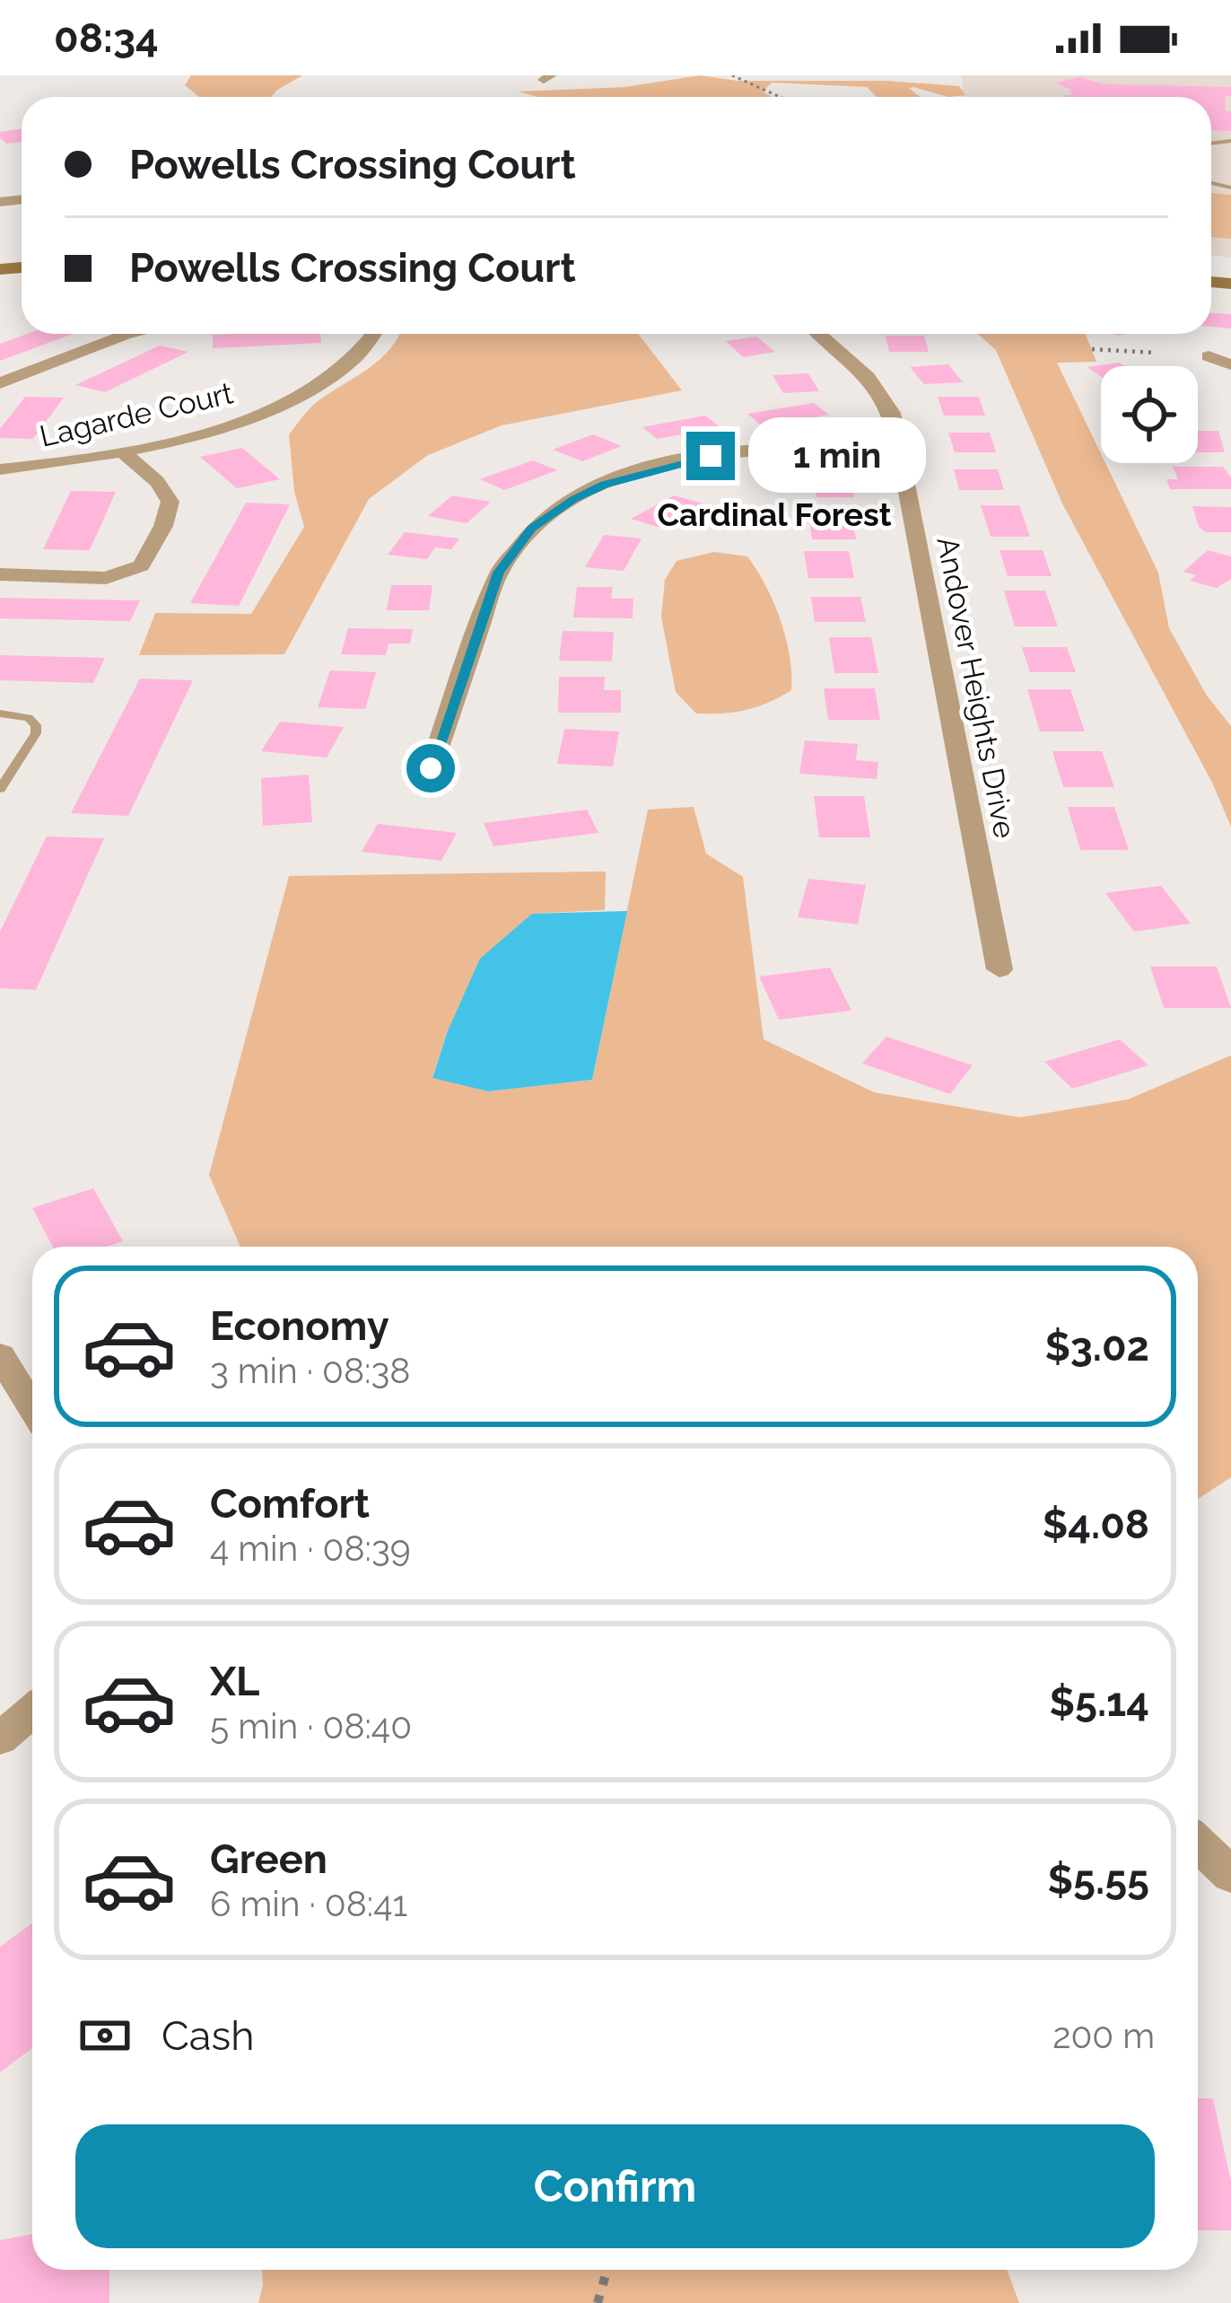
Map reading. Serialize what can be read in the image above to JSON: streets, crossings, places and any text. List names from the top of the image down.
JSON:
{
  "streets": {
    "street": ["Lagarde Court", "Andover Heights Drive"]
  },
  "districts": ["Cardinal Forest"],
  "page": {
    "status": "08:34",
    "banner": ["Powells Crossing Court", "Powells Crossing Court"],
    "bubble": "1 min",
    "list": [
      {
        "name": "Economy",
        "note": "3 min · 08:38",
        "value": "$3.02"
      },
      {
        "name": "Comfort",
        "note": "4 min · 08:39",
        "value": "$4.08"
      },
      {
        "name": "XL",
        "note": "5 min · 08:40",
        "value": "$5.14"
      },
      {
        "name": "Green",
        "note": "6 min · 08:41",
        "value": "$5.55"
      }
    ],
    "pay": ["Cash", "200 m"],
    "buttons": "Confirm"
  }
}
